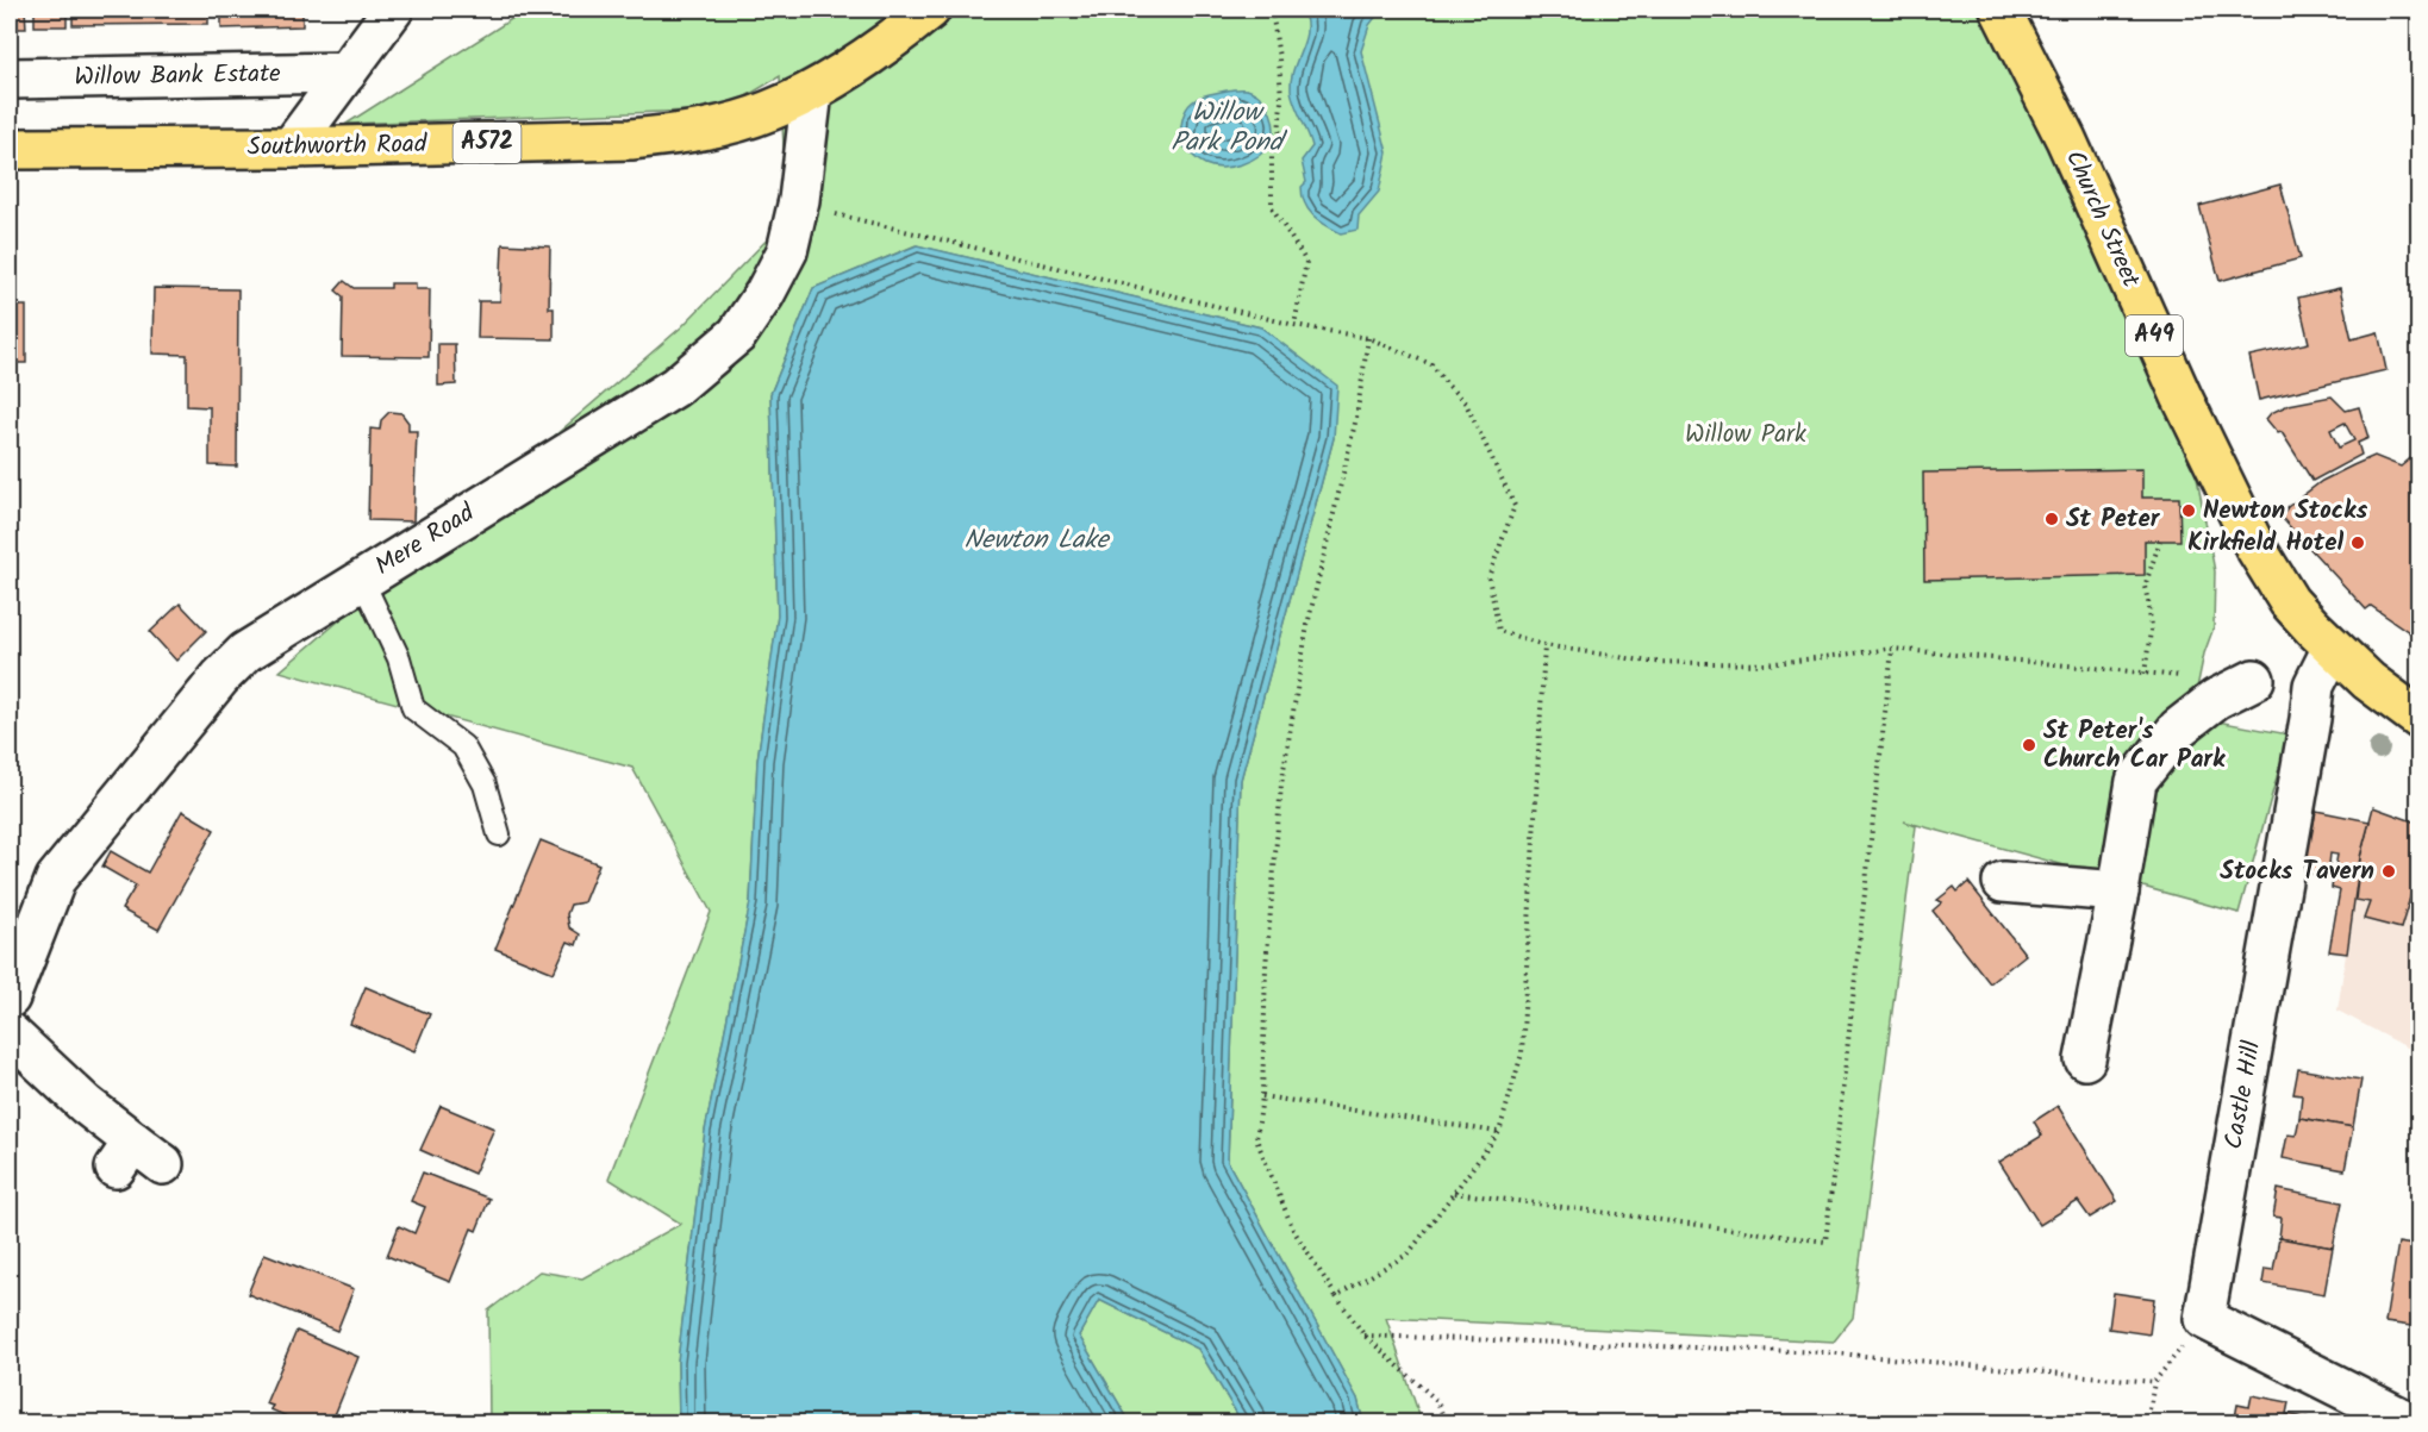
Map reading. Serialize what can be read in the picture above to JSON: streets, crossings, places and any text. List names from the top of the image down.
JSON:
{
  "streets": {
    "main road": [
      "A572",
      "Southworth Road",
      "Church Street",
      "A49"
    ],
    "street": ["Willow Bank Estate", "Mere Road", "Castle Hill"]
  },
  "crossings": [
    ["Southworth Road", "Mere Road"],
    ["Church Street", "A49"],
    ["Church Street", "Castle Hill"],
    ["A49", "Castle Hill"]
  ],
  "water": ["Willow Park Pond", "Newton Lake"],
  "parks": ["Willow Park"],
  "places": [
    "Newton Stocks",
    "St Peter",
    "Kirkfield Hotel",
    "St Peter's Church Car Park",
    "Stocks Tavern"
  ]
}
